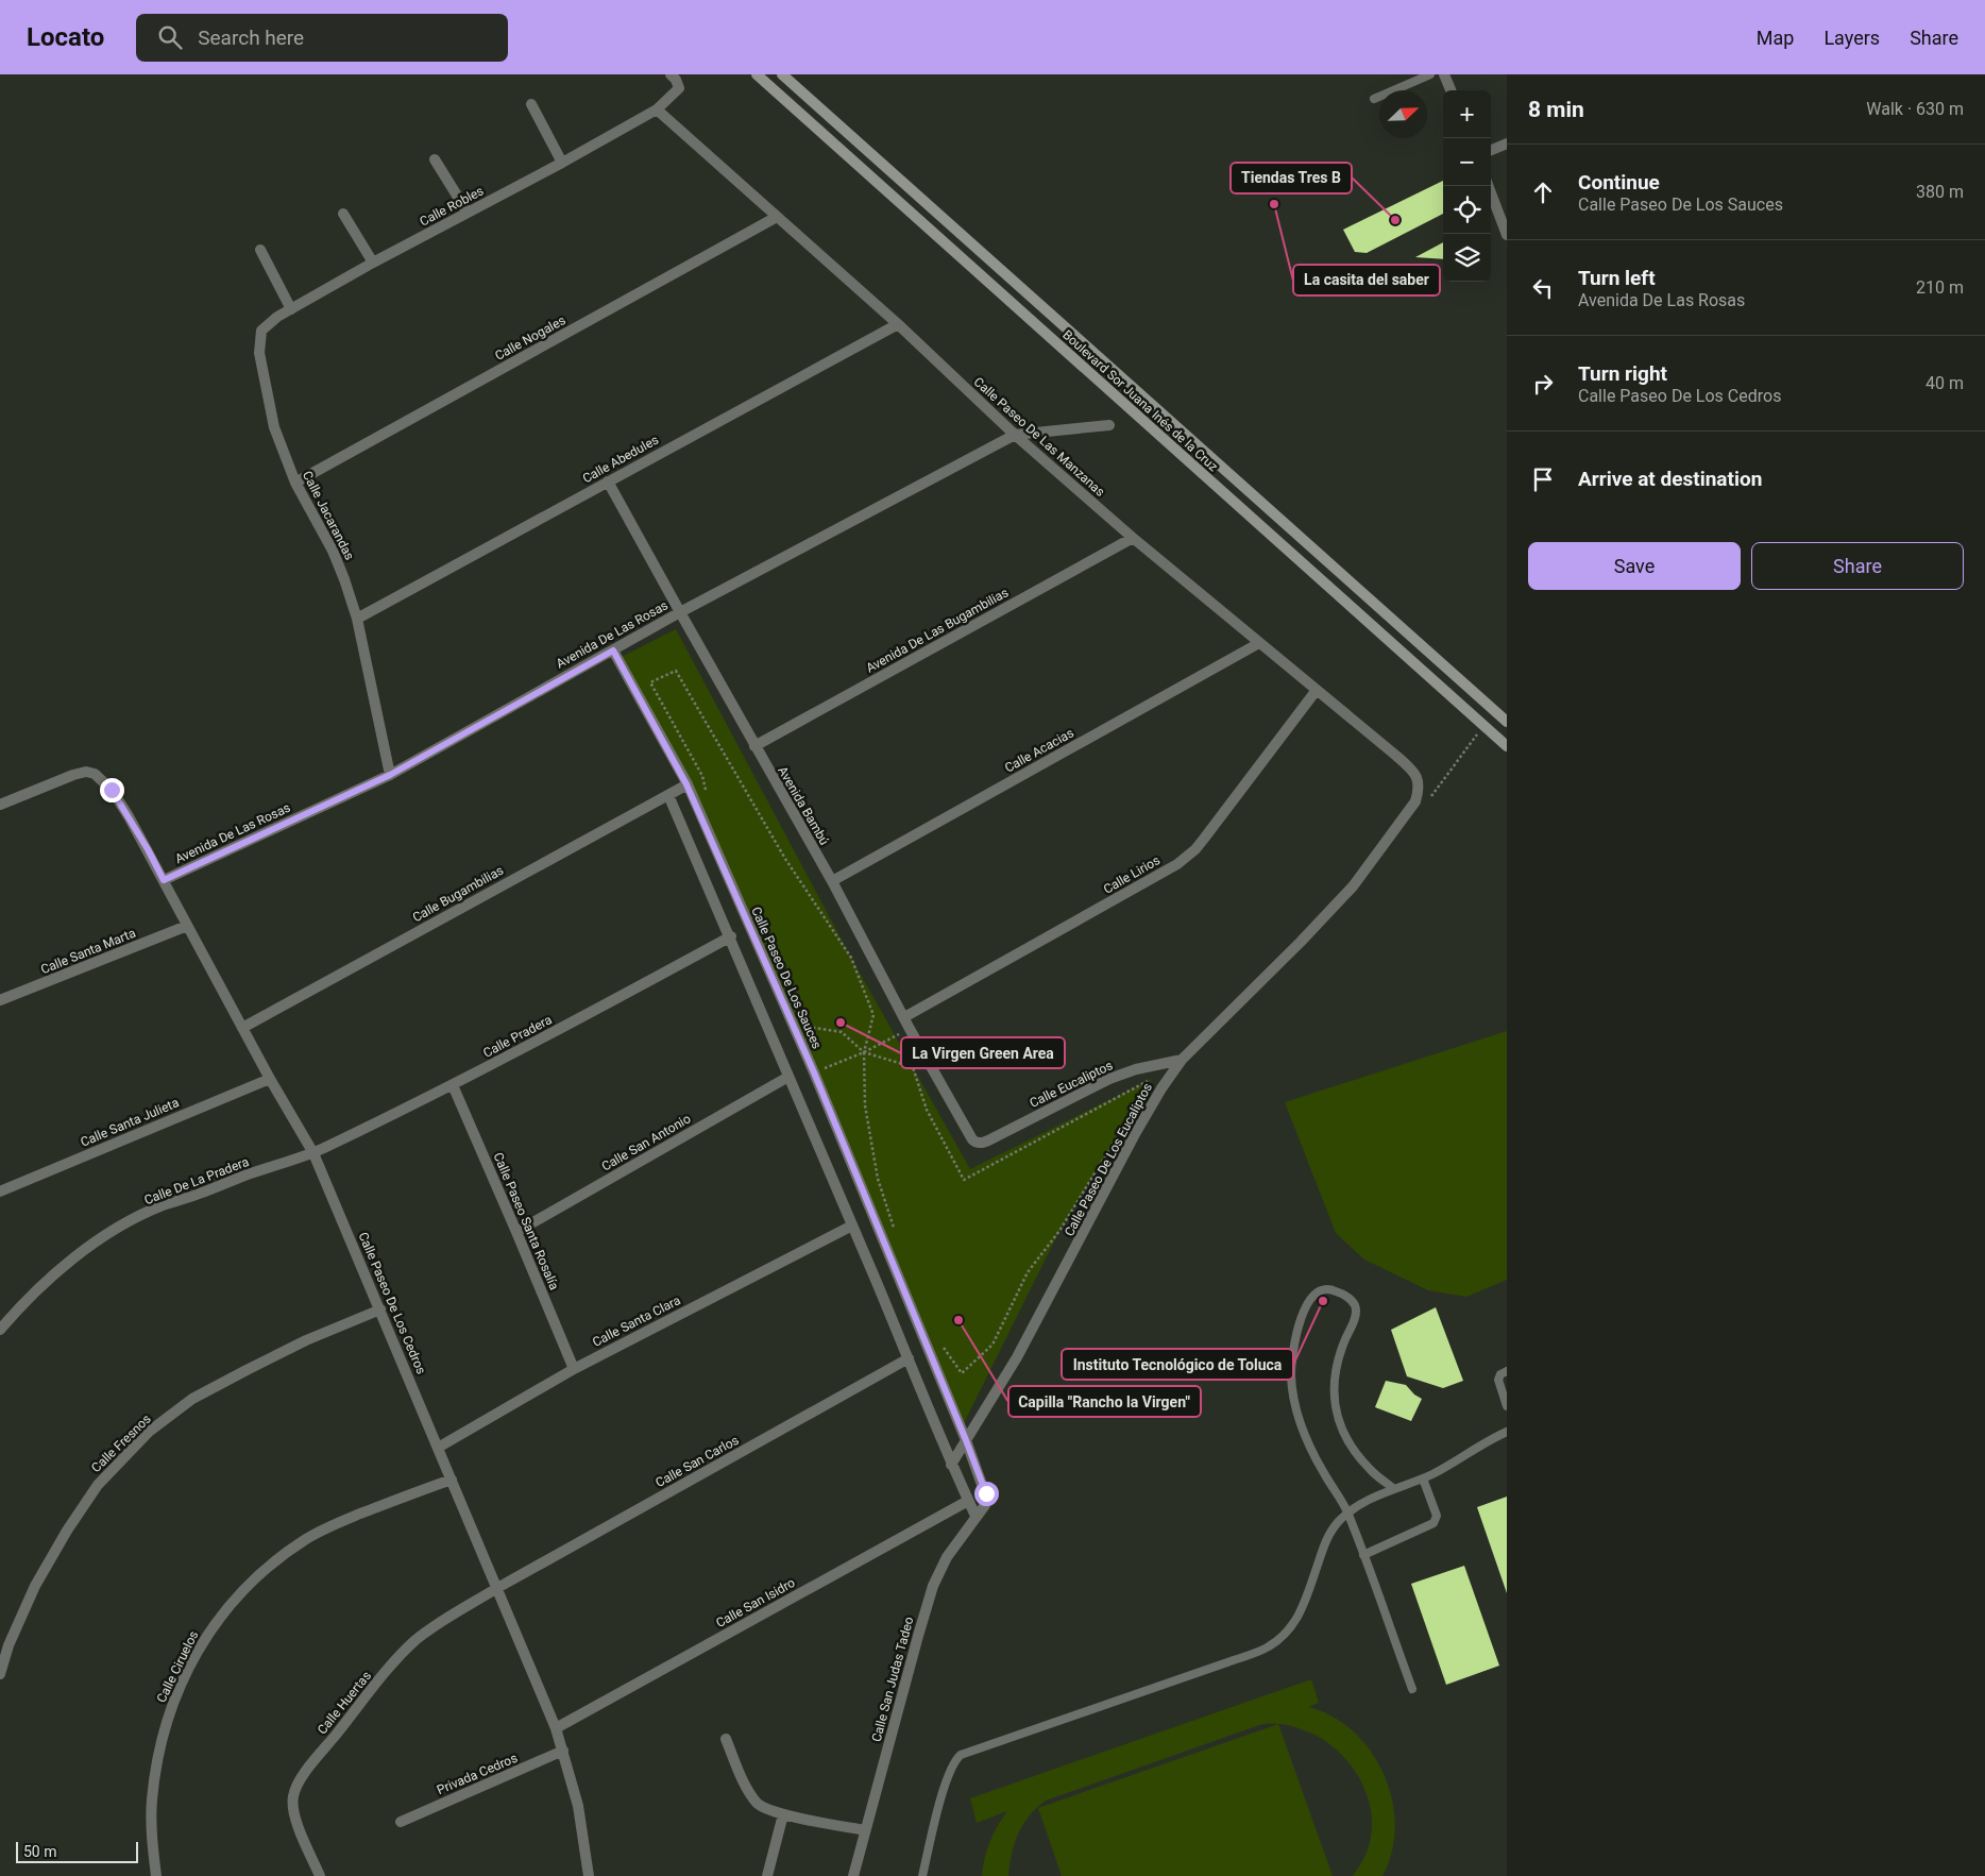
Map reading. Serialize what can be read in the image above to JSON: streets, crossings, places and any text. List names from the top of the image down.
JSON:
{
  "streets": {
    "main road": ["Boulevard Sor Juana Inés de la Cruz"],
    "street": [
      "Calle Robles",
      "Calle Nogales",
      "Calle Paseo De Las Manzanas",
      "Calle Abedules",
      "Calle Jacarandas",
      "Avenida De Las Bugambilias",
      "Avenida De Las Rosas",
      "Calle Acacias",
      "Avenida Bambú",
      "Calle Lirios",
      "Calle Bugambilias",
      "Calle Santa Marta",
      "Calle Paseo De Los Sauces",
      "Calle Pradera",
      "Calle Eucaliptos",
      "Calle Santa Julieta",
      "Calle San Antonio",
      "Calle Paseo De Los Eucaliptos",
      "Calle De La Pradera",
      "Calle Paseo Santa Rosalía",
      "Calle Paseo De Los Cedros",
      "Calle Santa Clara",
      "Calle Fresnos",
      "Calle San Carlos",
      "Calle San Isidro",
      "Calle Ciruelos",
      "Calle San Judas Tadeo",
      "Calle Huertas",
      "Privada Cedros"
    ]
  },
  "crossings": [
    ["Calle Robles", "Calle Paseo De Las Manzanas"],
    ["Calle Robles", "Calle Jacarandas"],
    ["Calle Nogales", "Calle Paseo De Las Manzanas"],
    ["Calle Nogales", "Calle Jacarandas"],
    ["Calle Paseo De Las Manzanas", "Calle Abedules"],
    ["Calle Paseo De Las Manzanas", "Avenida De Las Bugambilias"],
    ["Calle Paseo De Las Manzanas", "Avenida De Las Rosas"],
    ["Calle Paseo De Las Manzanas", "Calle Acacias"],
    ["Calle Paseo De Las Manzanas", "Calle Lirios"],
    ["Calle Paseo De Las Manzanas", "Calle Paseo De Los Eucaliptos"],
    ["Calle Abedules", "Calle Jacarandas"],
    ["Calle Abedules", "Avenida Bambú"],
    ["Calle Jacarandas", "Avenida De Las Rosas"],
    ["Avenida De Las Bugambilias", "Avenida Bambú"],
    ["Avenida De Las Rosas", "Avenida Bambú"],
    ["Avenida De Las Rosas", "Calle Paseo De Los Sauces"],
    ["Avenida De Las Rosas", "Calle Paseo De Los Cedros"],
    ["Calle Acacias", "Avenida Bambú"],
    ["Avenida Bambú", "Calle Lirios"],
    ["Avenida Bambú", "Calle Eucaliptos"],
    ["Calle Bugambilias", "Calle Paseo De Los Sauces"],
    ["Calle Bugambilias", "Calle Paseo De Los Cedros"],
    ["Calle Santa Marta", "Calle Paseo De Los Cedros"],
    ["Calle Paseo De Los Sauces", "Calle Paseo De Los Eucaliptos"],
    ["Calle Paseo De Los Sauces", "Calle San Judas Tadeo"],
    ["Calle Pradera", "Calle De La Pradera"],
    ["Calle Pradera", "Calle Paseo Santa Rosalía"],
    ["Calle Pradera", "Calle Paseo De Los Cedros"],
    ["Calle Eucaliptos", "Calle Paseo De Los Eucaliptos"],
    ["Calle Santa Julieta", "Calle Paseo De Los Cedros"],
    ["Calle San Antonio", "Calle Paseo Santa Rosalía"],
    ["Calle De La Pradera", "Calle Paseo De Los Cedros"],
    ["Calle Paseo Santa Rosalía", "Calle Santa Clara"],
    ["Calle Paseo De Los Cedros", "Calle Santa Clara"],
    ["Calle Paseo De Los Cedros", "Calle Fresnos"],
    ["Calle Paseo De Los Cedros", "Calle San Carlos"],
    ["Calle Paseo De Los Cedros", "Calle San Isidro"],
    ["Calle Paseo De Los Cedros", "Calle Ciruelos"],
    ["Calle Paseo De Los Cedros", "Calle Huertas"],
    ["Calle Paseo De Los Cedros", "Privada Cedros"],
    ["Calle San Carlos", "Calle Huertas"]
  ],
  "places": [
    "La casita del saber",
    "Tiendas Tres B",
    "La Virgen Green Area",
    "Instituto Tecnológico de Toluca",
    "Capilla \"Rancho la Virgen\""
  ],
  "scale_bar": "50 m",
  "north": "top right",
  "page": {
    "header": "Locato",
    "search": "Search here",
    "nav": ["Map", "Layers", "Share"],
    "heading": ["8 min", "Walk · 630 m"],
    "map_buttons": ["+", "−"],
    "list": [
      ["Continue", "Calle Paseo De Los Sauces", "380 m"],
      ["Turn left", "Avenida De Las Rosas", "210 m"],
      ["Turn right", "Calle Paseo De Los Cedros", "40 m"],
      "Arrive at destination"
    ],
    "buttons": ["Save", "Share"],
    "scale": "50 m"
  }
}
